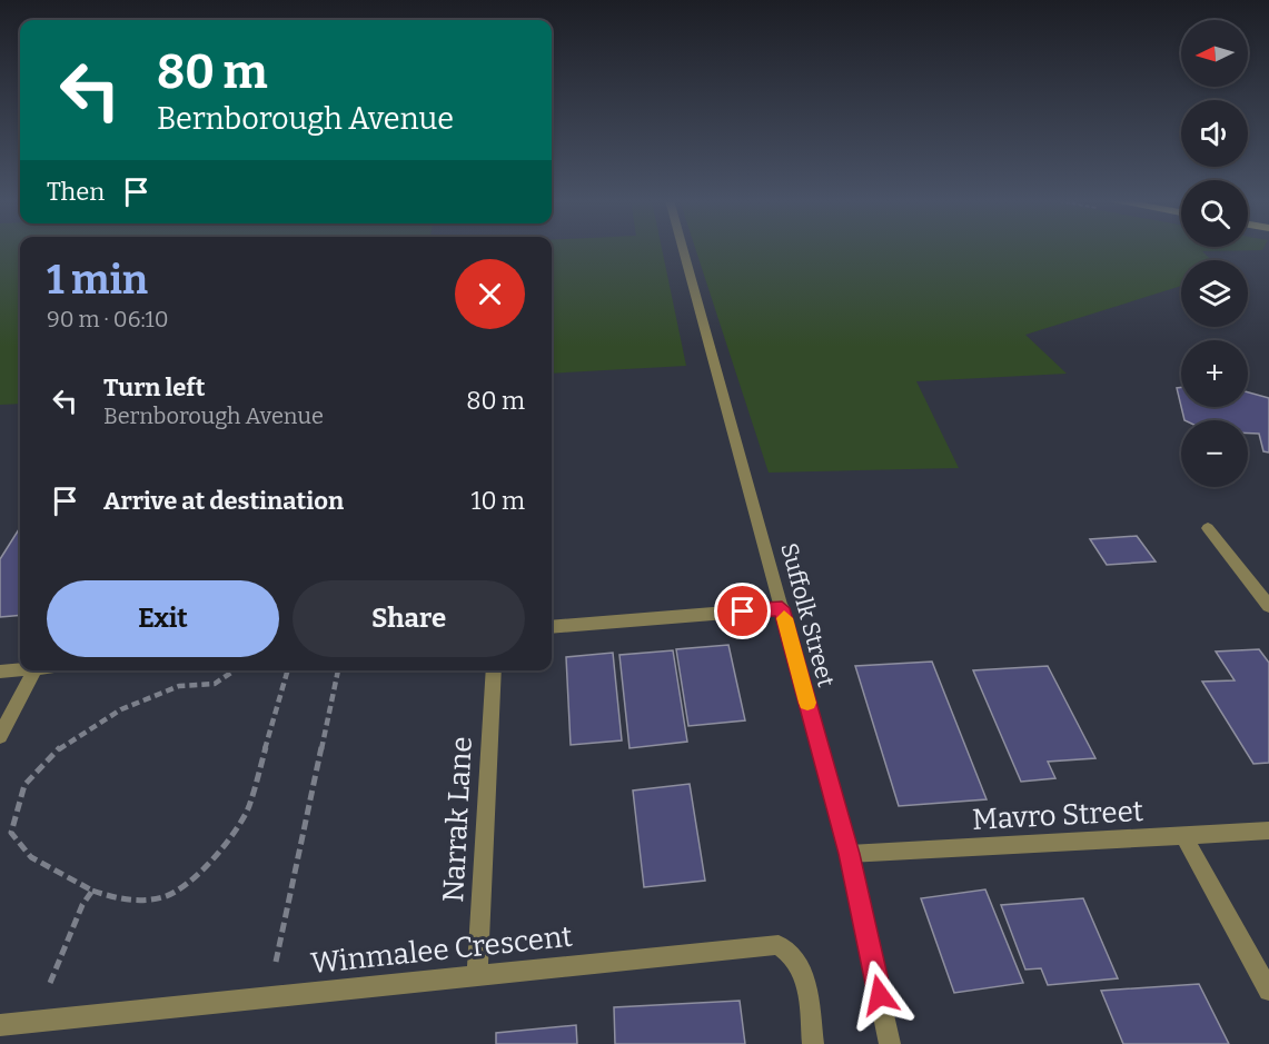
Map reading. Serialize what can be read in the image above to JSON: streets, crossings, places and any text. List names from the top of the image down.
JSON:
{
  "streets": {
    "street": [
      "Suffolk Street",
      "Mavro Street",
      "Narrak Lane",
      "Winmalee Crescent"
    ]
  },
  "crossings": [
    ["Suffolk Street", "Mavro Street"],
    ["Narrak Lane", "Winmalee Crescent"]
  ],
  "north": "left",
  "page": {
    "map_buttons": ["+", "−"],
    "turn": ["80 m", "Bernborough Avenue"],
    "then": "Then",
    "heading": ["1 min", "90 m · 06:10"],
    "list": [
      {
        "name": "Turn left",
        "note": "Bernborough Avenue",
        "value": "80 m"
      },
      {
        "name": "Arrive at destination",
        "value": "10 m"
      }
    ],
    "buttons": ["Exit", "Share"]
  }
}
